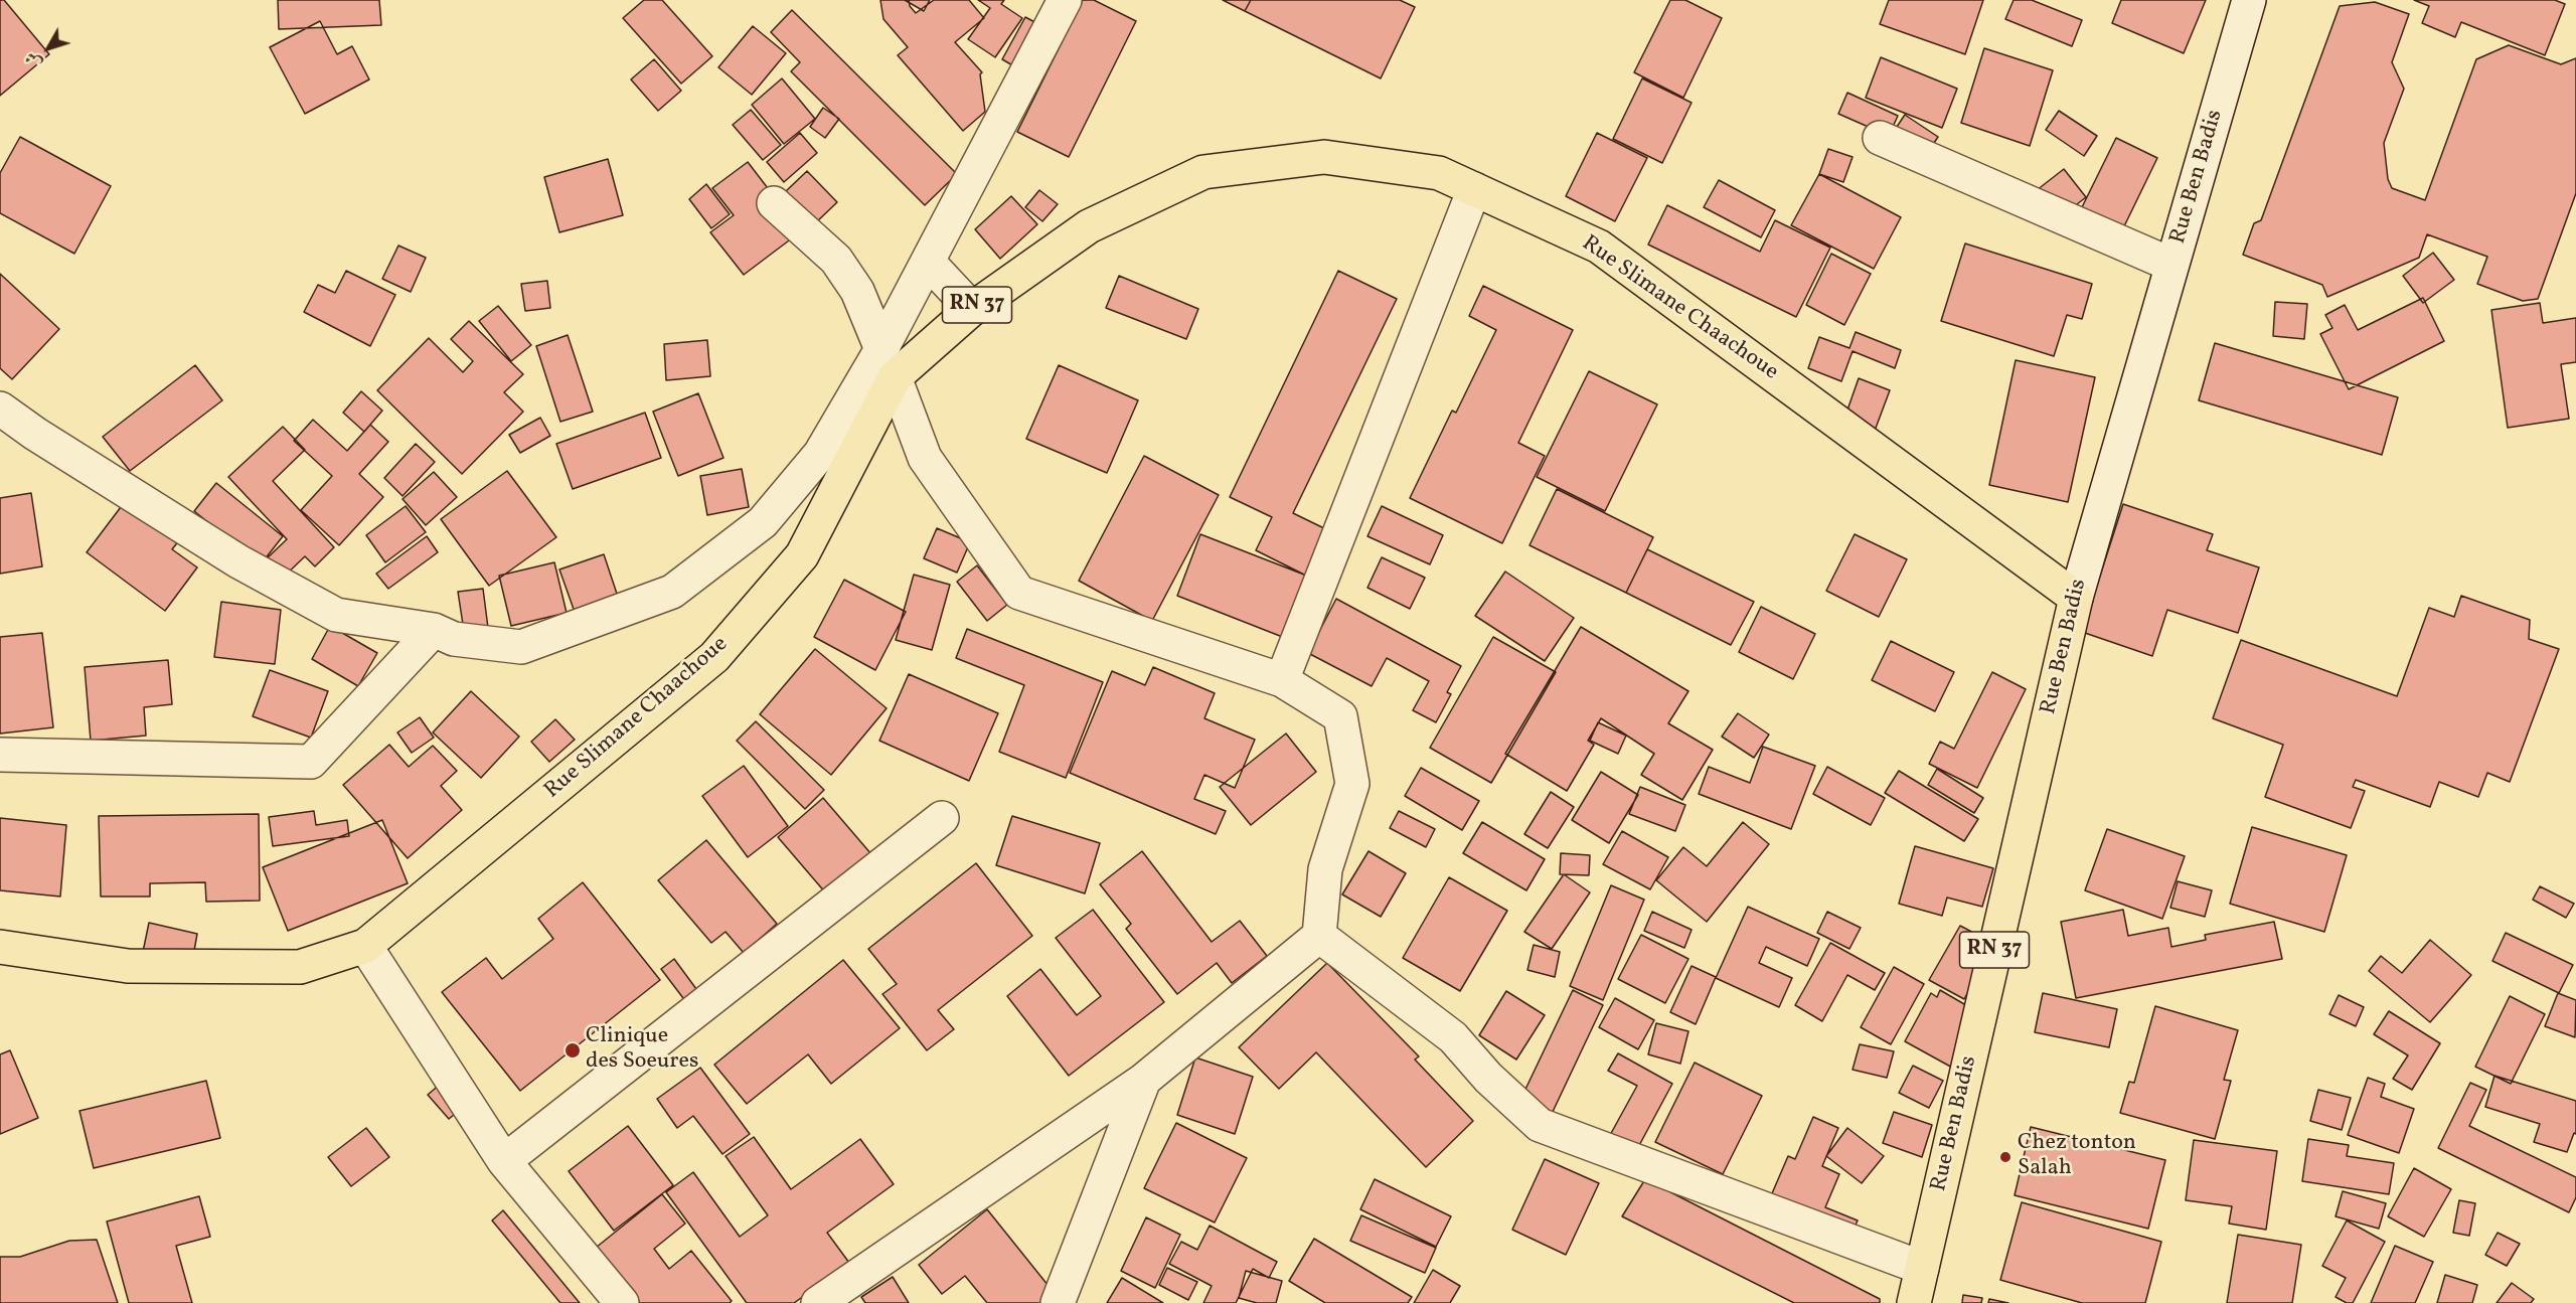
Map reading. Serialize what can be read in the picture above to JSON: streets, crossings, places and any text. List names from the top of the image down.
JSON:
{
  "streets": {
    "main road": ["Rue Ben Badis", "RN 37", "Rue Slimane Chaachoue"]
  },
  "crossings": [
    ["Rue Ben Badis", "Rue Slimane Chaachoue"]
  ],
  "places": ["Clinique des Soeures", "Chez tonton Salah"],
  "north": "bottom left"
}
